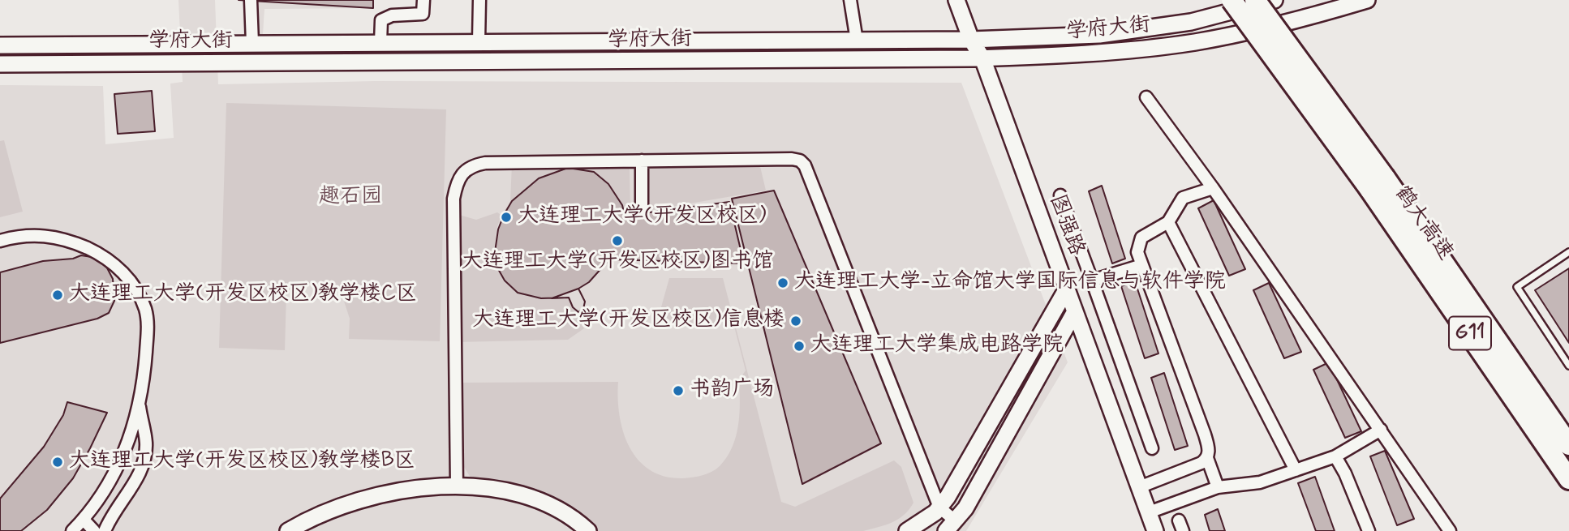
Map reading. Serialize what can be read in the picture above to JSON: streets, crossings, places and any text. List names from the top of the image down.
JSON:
{
  "streets": {
    "highway": ["鹤大高速", "G11"],
    "main road": ["学府大街", "图强路"]
  },
  "crossings": [
    ["学府大街", "图强路"]
  ],
  "parks": ["趣石园"],
  "places": [
    "大连理工大学(开发区校区)",
    "大连理工大学(开发区校区)图书馆",
    "大连理工大学-立命馆大学国际信息与软件学院",
    "大连理工大学(开发区校区)教学楼C区",
    "大连理工大学(开发区校区)信息楼",
    "大连理工大学集成电路学院",
    "书韵广场",
    "大连理工大学(开发区校区)教学楼B区"
  ]
}
